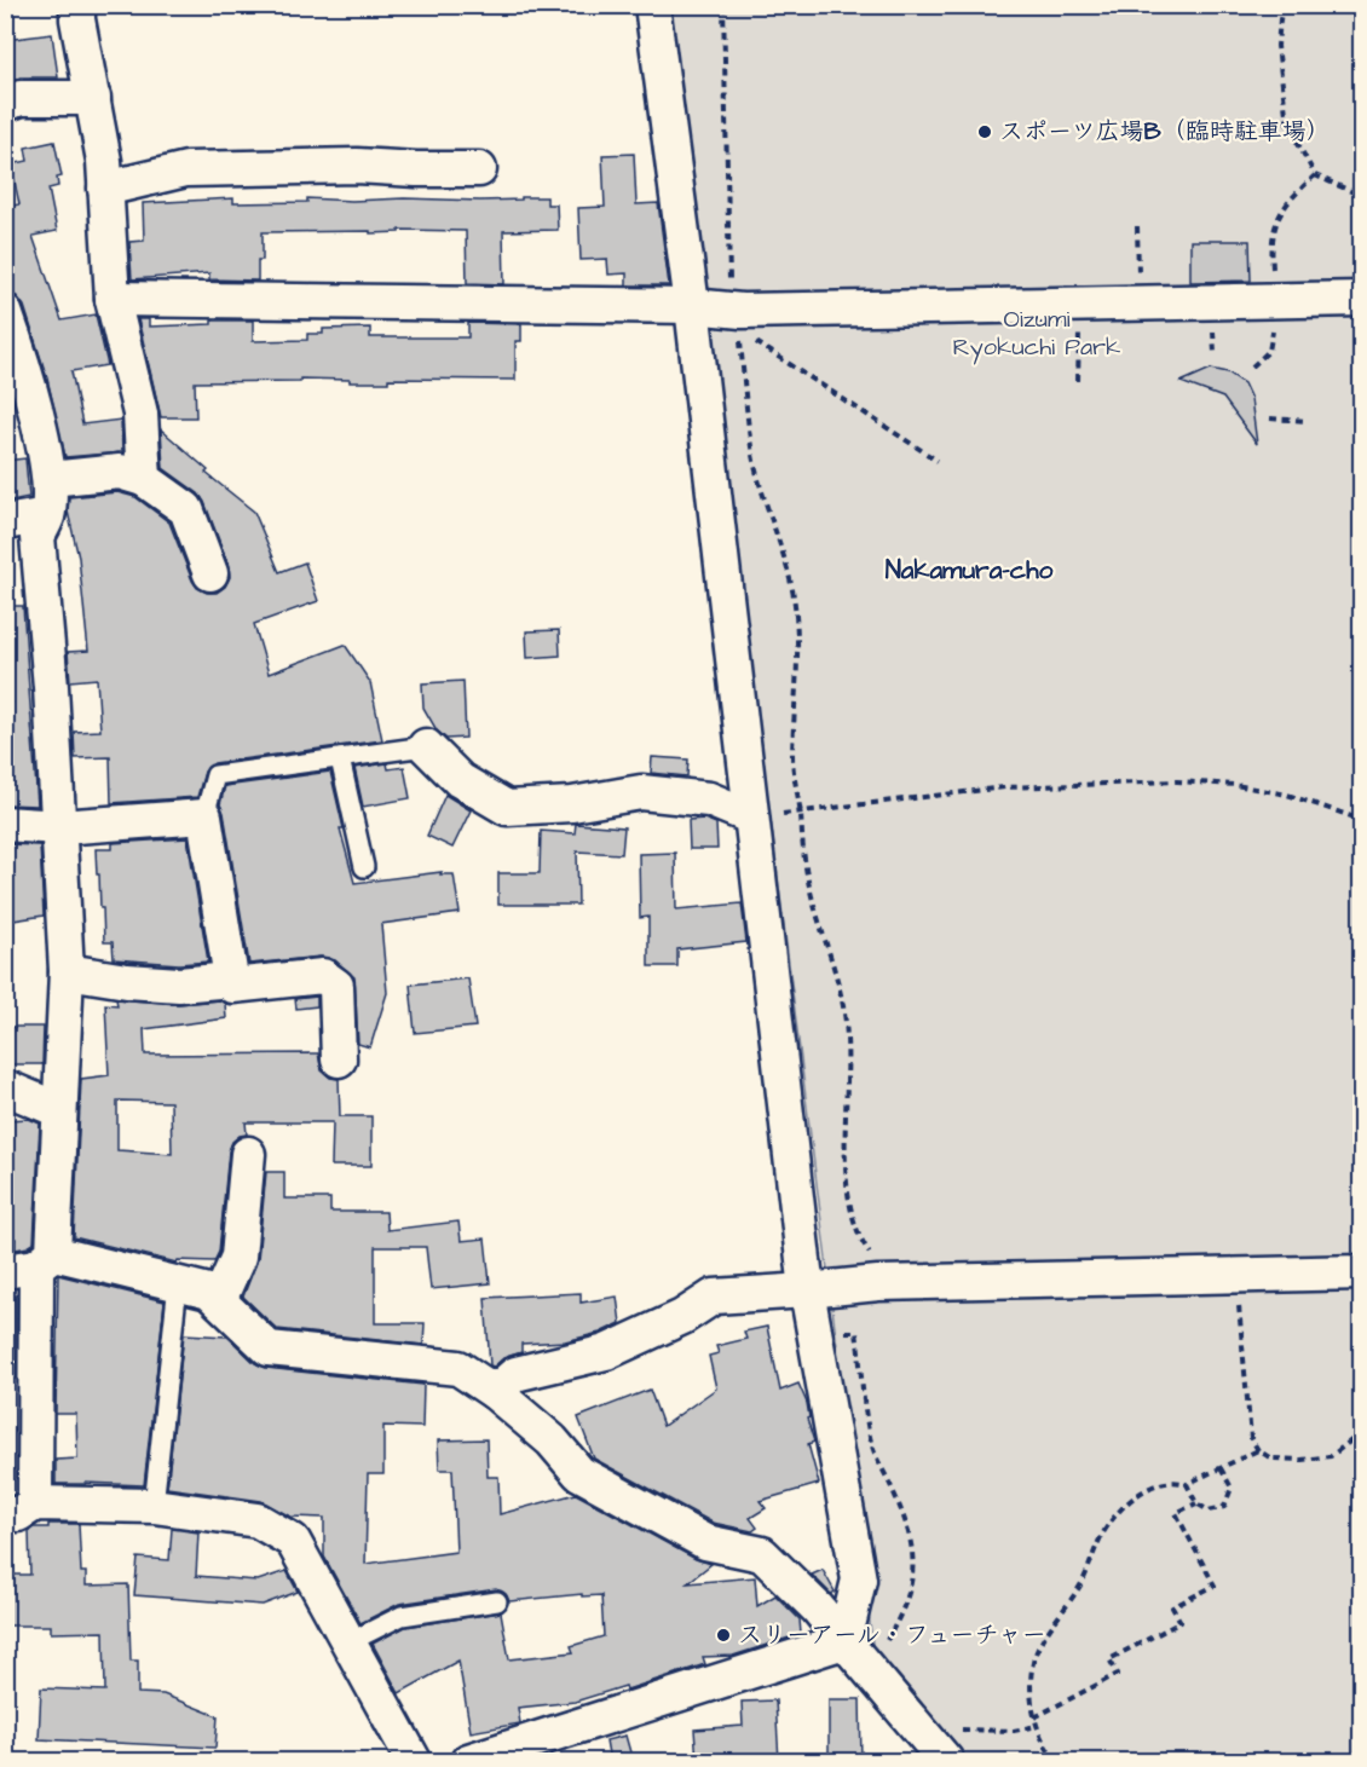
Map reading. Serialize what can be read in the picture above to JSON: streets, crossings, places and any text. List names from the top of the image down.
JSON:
{
  "districts": ["Nakamura-cho"],
  "parks": ["Oizumi Ryokuchi Park"],
  "places": ["スポーツ広場B（臨時駐車場）", "スリーアール・フューチャー"]
}
